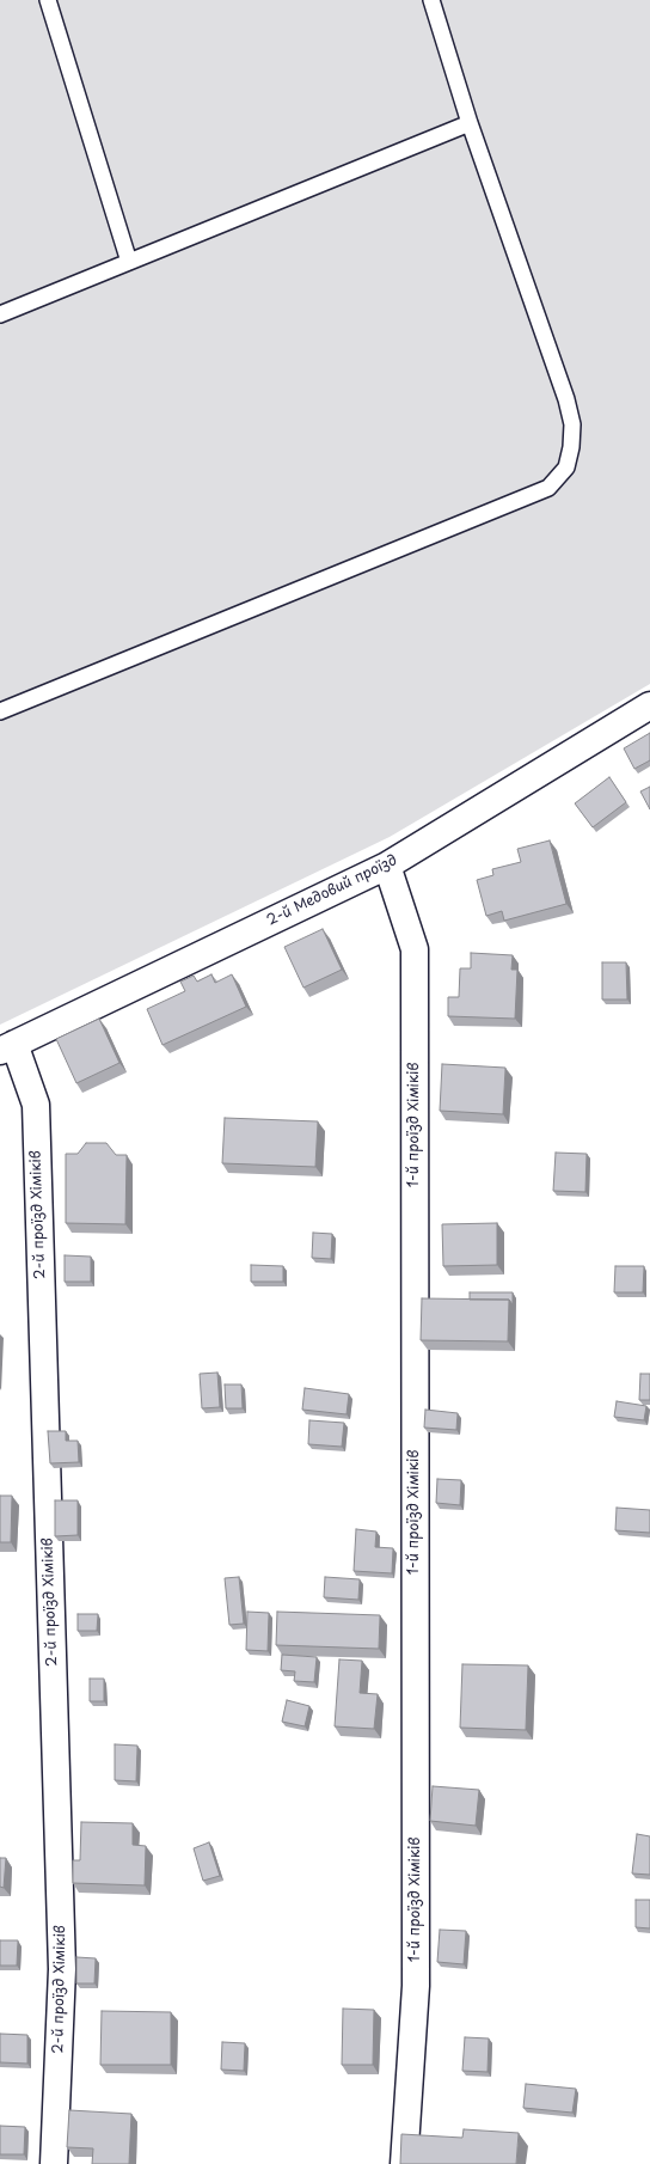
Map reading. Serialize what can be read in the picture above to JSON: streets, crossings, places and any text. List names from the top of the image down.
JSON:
{
  "streets": {
    "street": ["2-й Медовий проїзд", "1-й проїзд Хіміків", "2-й проїзд Хіміків"]
  },
  "crossings": [
    ["2-й Медовий проїзд", "1-й проїзд Хіміків"],
    ["2-й Медовий проїзд", "2-й проїзд Хіміків"]
  ]
}
